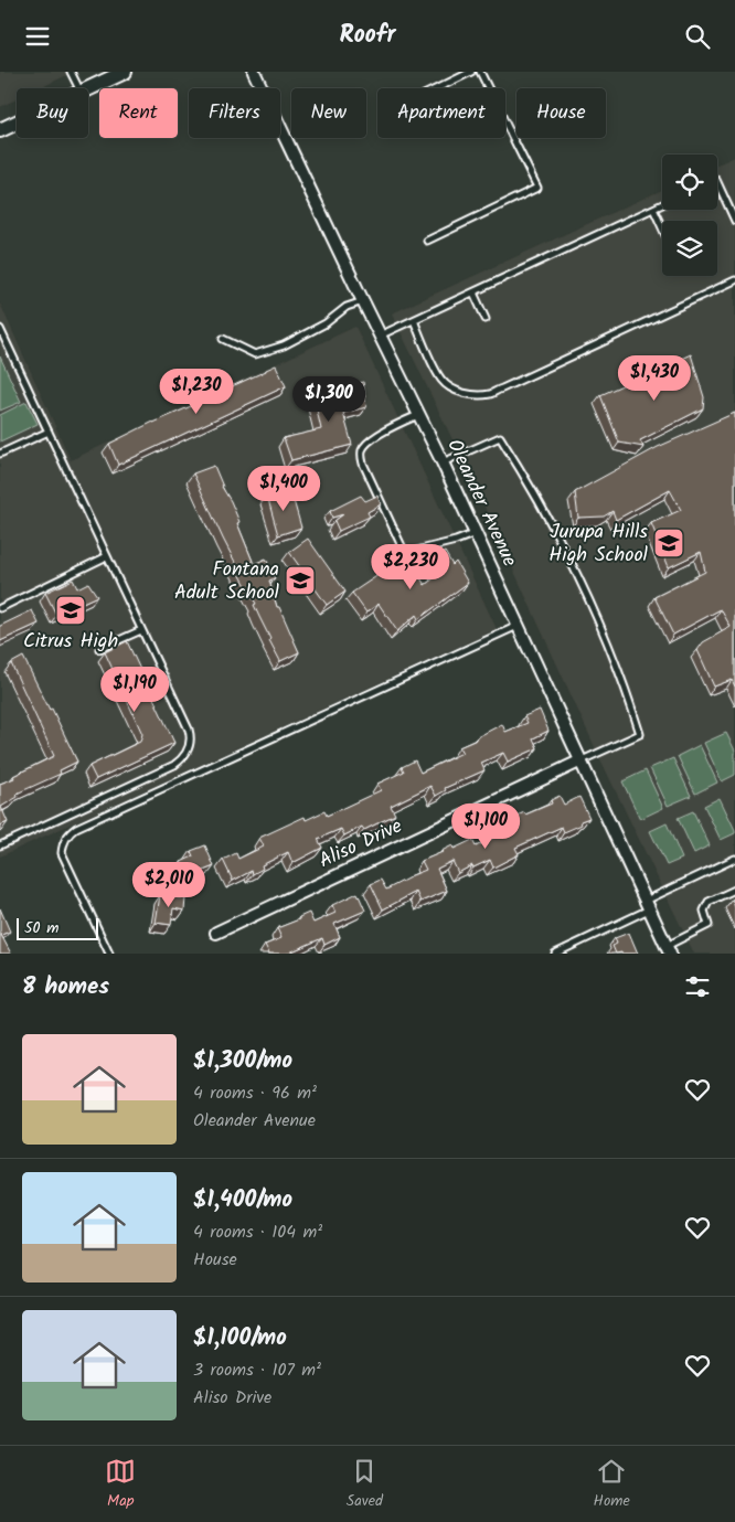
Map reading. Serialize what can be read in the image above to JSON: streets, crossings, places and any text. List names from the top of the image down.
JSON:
{
  "streets": {
    "street": ["Oleander Avenue", "Aliso Drive"]
  },
  "crossings": [
    ["Oleander Avenue", "Aliso Drive"]
  ],
  "places": {
    "school or university": ["Jurupa Hills High School", "Fontana Adult School", "Citrus High"]
  },
  "scale_bar": "50 m",
  "page": {
    "header": "Roofr",
    "chip": [
      "Buy",
      "Rent",
      "Filters",
      "New",
      "Apartment",
      "House"
    ],
    "price": [
      "$1,430",
      "$1,230",
      "$1,300",
      "$1,400",
      "$2,230",
      "$1,190",
      "$1,100",
      "$2,010"
    ],
    "scale": "50 m",
    "heading": "8 homes",
    "list": [
      {
        "name": "$1,300/mo",
        "note": "4 rooms · 96 m² · Oleander Avenue"
      },
      {
        "name": "$1,400/mo",
        "note": "4 rooms · 104 m² · House"
      },
      {
        "name": "$1,100/mo",
        "note": "3 rooms · 107 m² · Aliso Drive"
      }
    ],
    "tabs": ["Map", "Saved", "Home"]
  }
}
